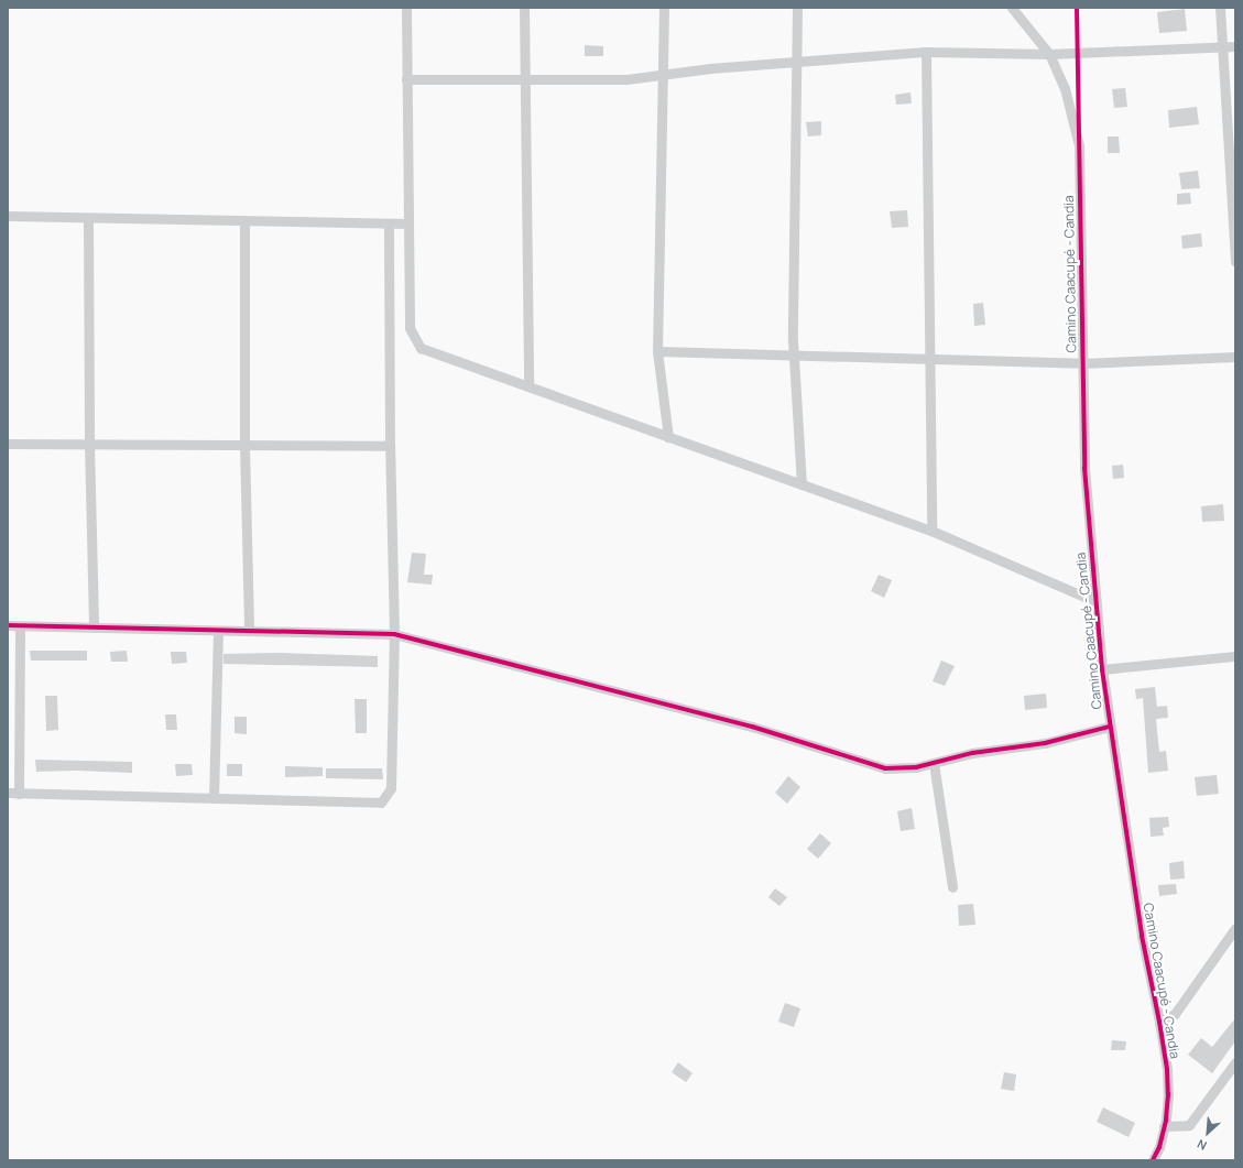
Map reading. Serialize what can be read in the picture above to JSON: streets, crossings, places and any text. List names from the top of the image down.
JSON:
{
  "streets": {
    "street": ["Camino Caacupé - Candia"]
  },
  "north": "bottom left"
}
